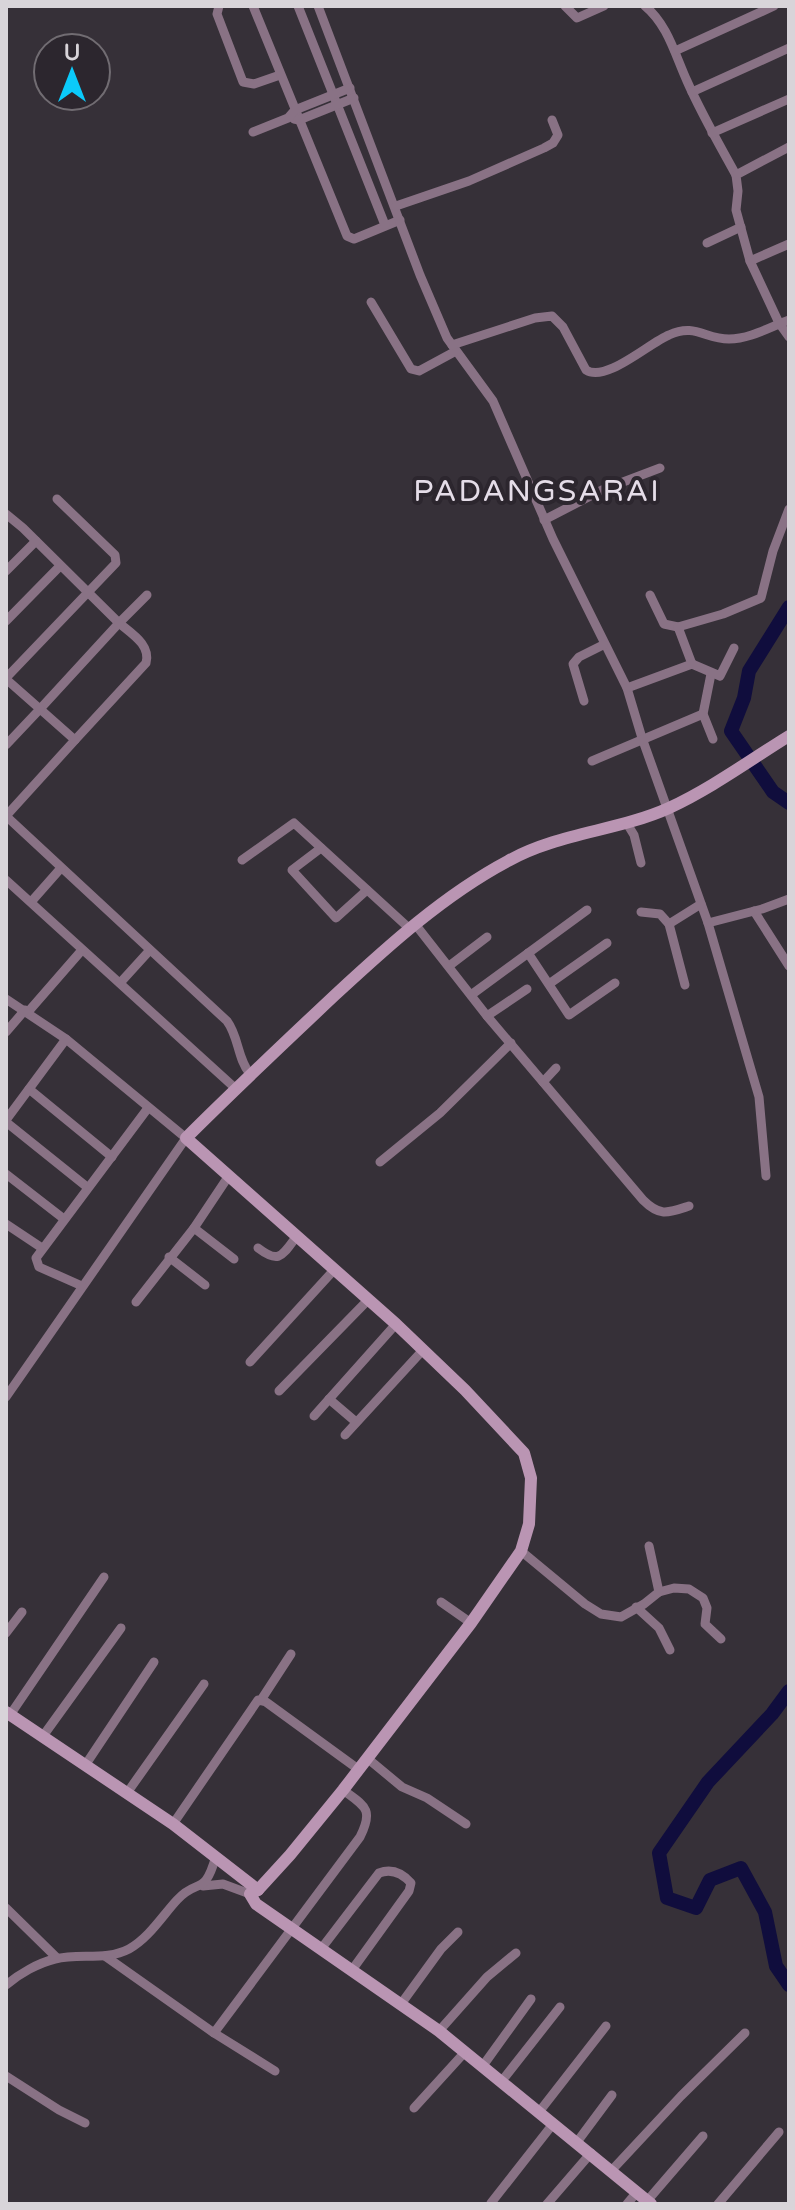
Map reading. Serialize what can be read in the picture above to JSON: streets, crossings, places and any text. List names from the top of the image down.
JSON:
{
  "districts": ["PADANGSARAI"],
  "north": "top"
}
